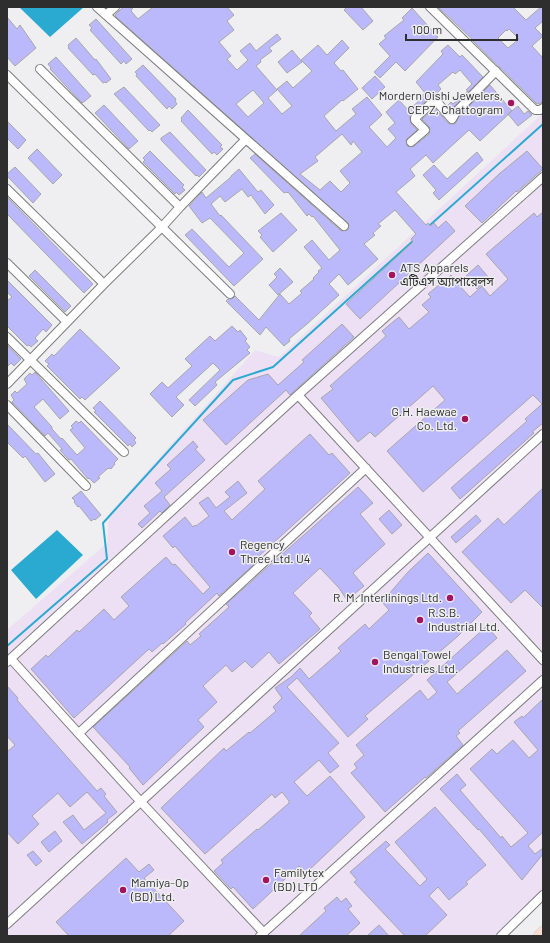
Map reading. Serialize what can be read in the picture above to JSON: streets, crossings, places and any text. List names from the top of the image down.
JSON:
{
  "places": [
    "Mordern Oishi Jewelers, CEPZ, Chattogram",
    "ATS Apparels এটিএস অ্যাপারেলস",
    "G.H. Haewae Co. Ltd.",
    "Regency Three Ltd. U4",
    "R. M. Interlinings Ltd.",
    "R.S.B. Industrial Ltd.",
    "Bengal Towel Industries Ltd.",
    "Familytex (BD) LTD",
    "Mamiya-Op (BD) Ltd."
  ],
  "scale_bar": "100 m"
}
